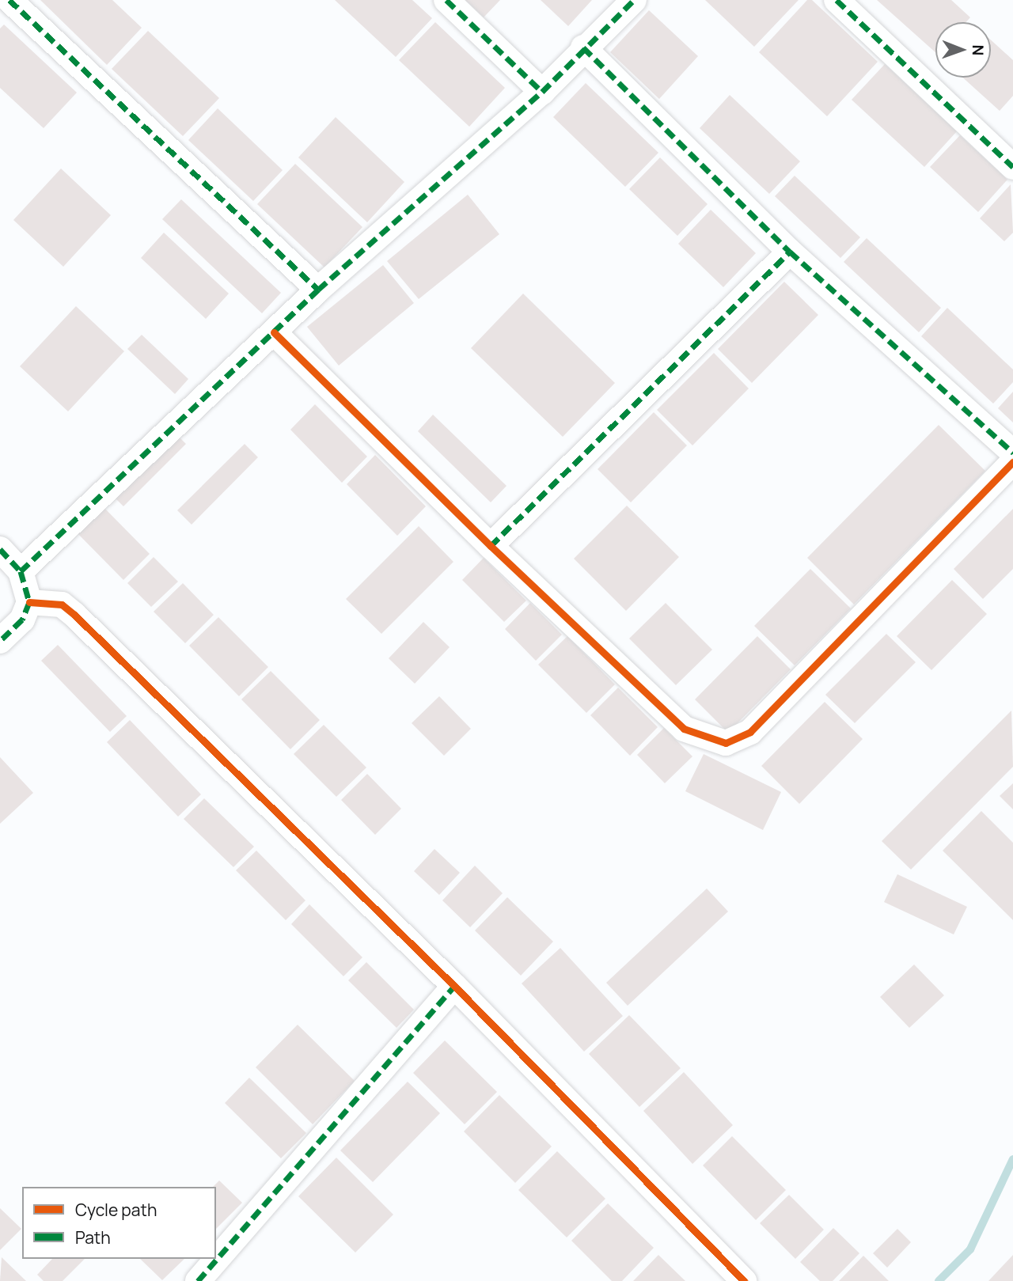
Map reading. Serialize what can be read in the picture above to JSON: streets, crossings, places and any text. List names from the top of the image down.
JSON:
{
  "legend": ["Cycle path", "Path"],
  "north": "right"
}
